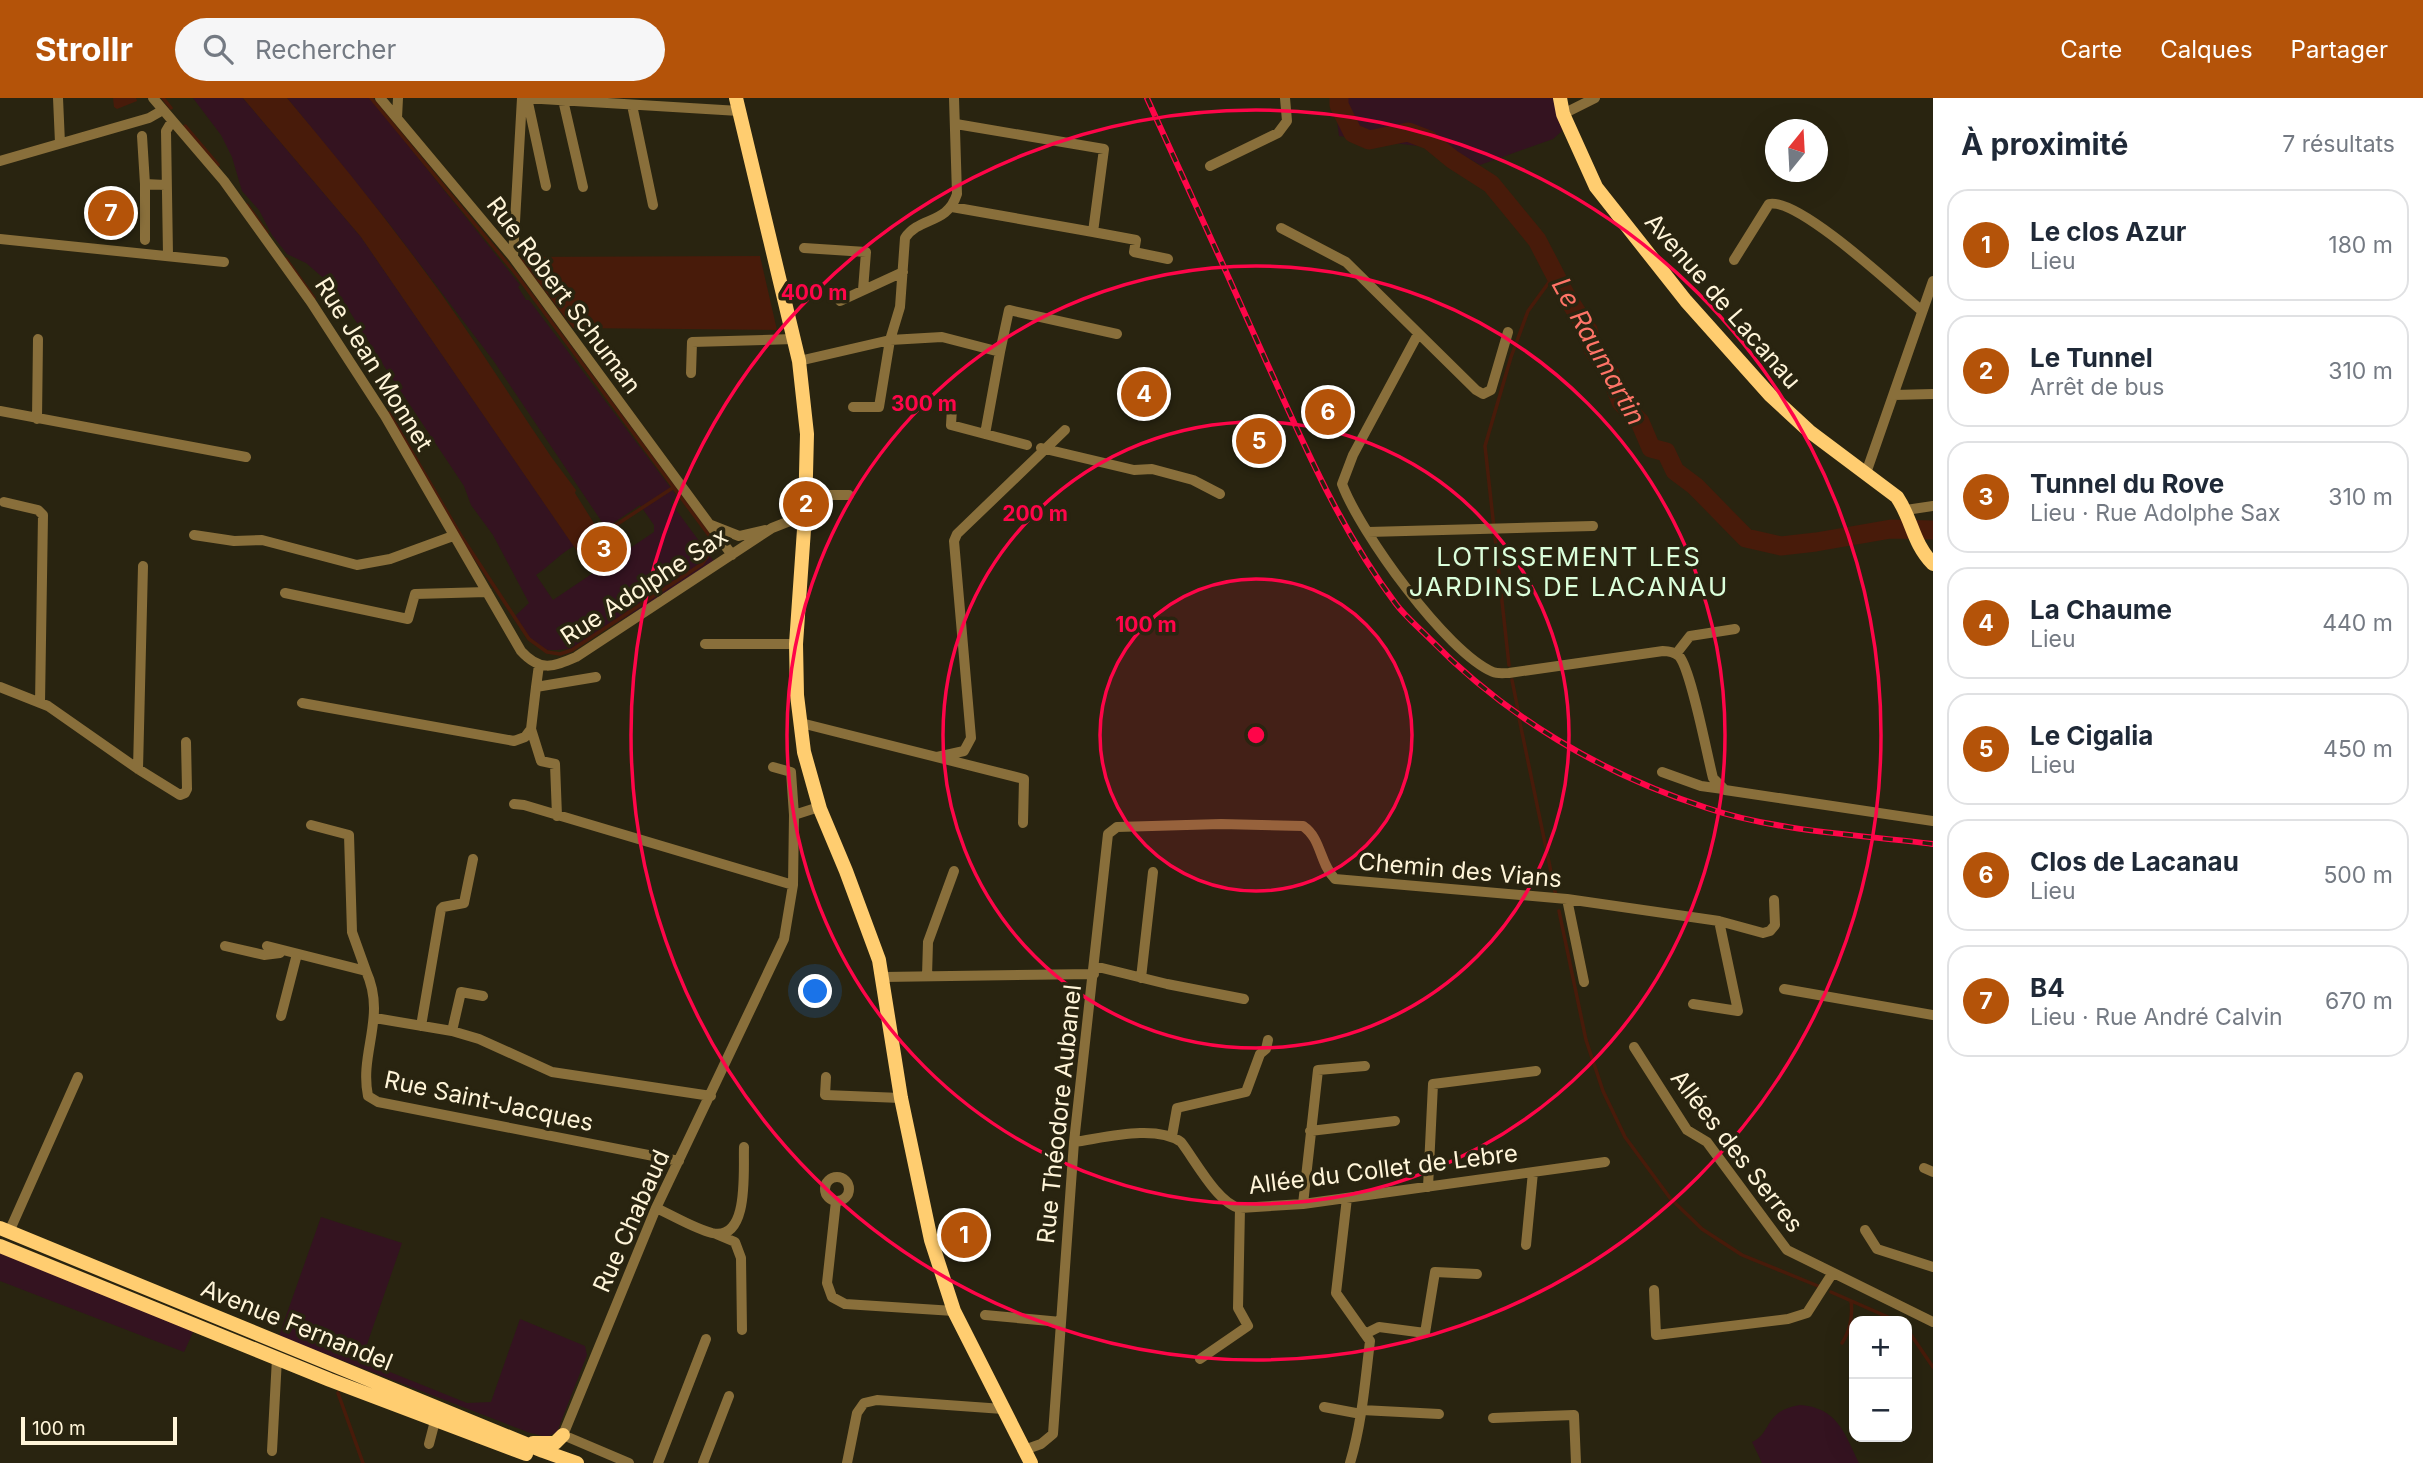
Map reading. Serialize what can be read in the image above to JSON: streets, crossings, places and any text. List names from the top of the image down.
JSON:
{
  "streets": {
    "street": [
      "Rue Robert Schuman",
      "Avenue de Lacanau",
      "Rue Jean Monnet",
      "Rue Adolphe Sax",
      "Chemin des Vians",
      "Rue Saint-Jacques",
      "Rue Théodore Aubanel",
      "Allées des Serres",
      "Allée du Collet de Lebre",
      "Rue Chabaud",
      "Avenue Fernandel"
    ]
  },
  "crossings": [
    ["Rue Robert Schuman", "Rue Adolphe Sax"],
    ["Rue Jean Monnet", "Rue Adolphe Sax"],
    ["Chemin des Vians", "Rue Théodore Aubanel"],
    ["Rue Saint-Jacques", "Rue Chabaud"]
  ],
  "districts": ["LOTISSEMENT LES JARDINS DE LACANAU"],
  "water": ["Le Raumartin"],
  "scale_bar": "100 m",
  "north": "top",
  "page": {
    "header": "Strollr",
    "search": "Rechercher",
    "nav": ["Carte", "Calques", "Partager"],
    "heading": ["À proximité", "7 résultats"],
    "pins": [
      "7",
      "4",
      "6",
      "5",
      "2",
      "3",
      "1"
    ],
    "list": [
      {
        "mark": "1",
        "name": "Le clos Azur",
        "note": "Lieu",
        "value": "180 m"
      },
      {
        "mark": "2",
        "name": "Le Tunnel",
        "note": "Arrêt de bus",
        "value": "310 m"
      },
      {
        "mark": "3",
        "name": "Tunnel du Rove",
        "note": "Lieu · Rue Adolphe Sax",
        "value": "310 m"
      },
      {
        "mark": "4",
        "name": "La Chaume",
        "note": "Lieu",
        "value": "440 m"
      },
      {
        "mark": "5",
        "name": "Le Cigalia",
        "note": "Lieu",
        "value": "450 m"
      },
      {
        "mark": "6",
        "name": "Clos de Lacanau",
        "note": "Lieu",
        "value": "500 m"
      },
      {
        "mark": "7",
        "name": "B4",
        "note": "Lieu · Rue André Calvin",
        "value": "670 m"
      }
    ],
    "map_buttons": ["+", "−"],
    "scale": "100 m"
  },
  "rings": [
    "400 m",
    "300 m",
    "200 m",
    "100 m"
  ]
}
